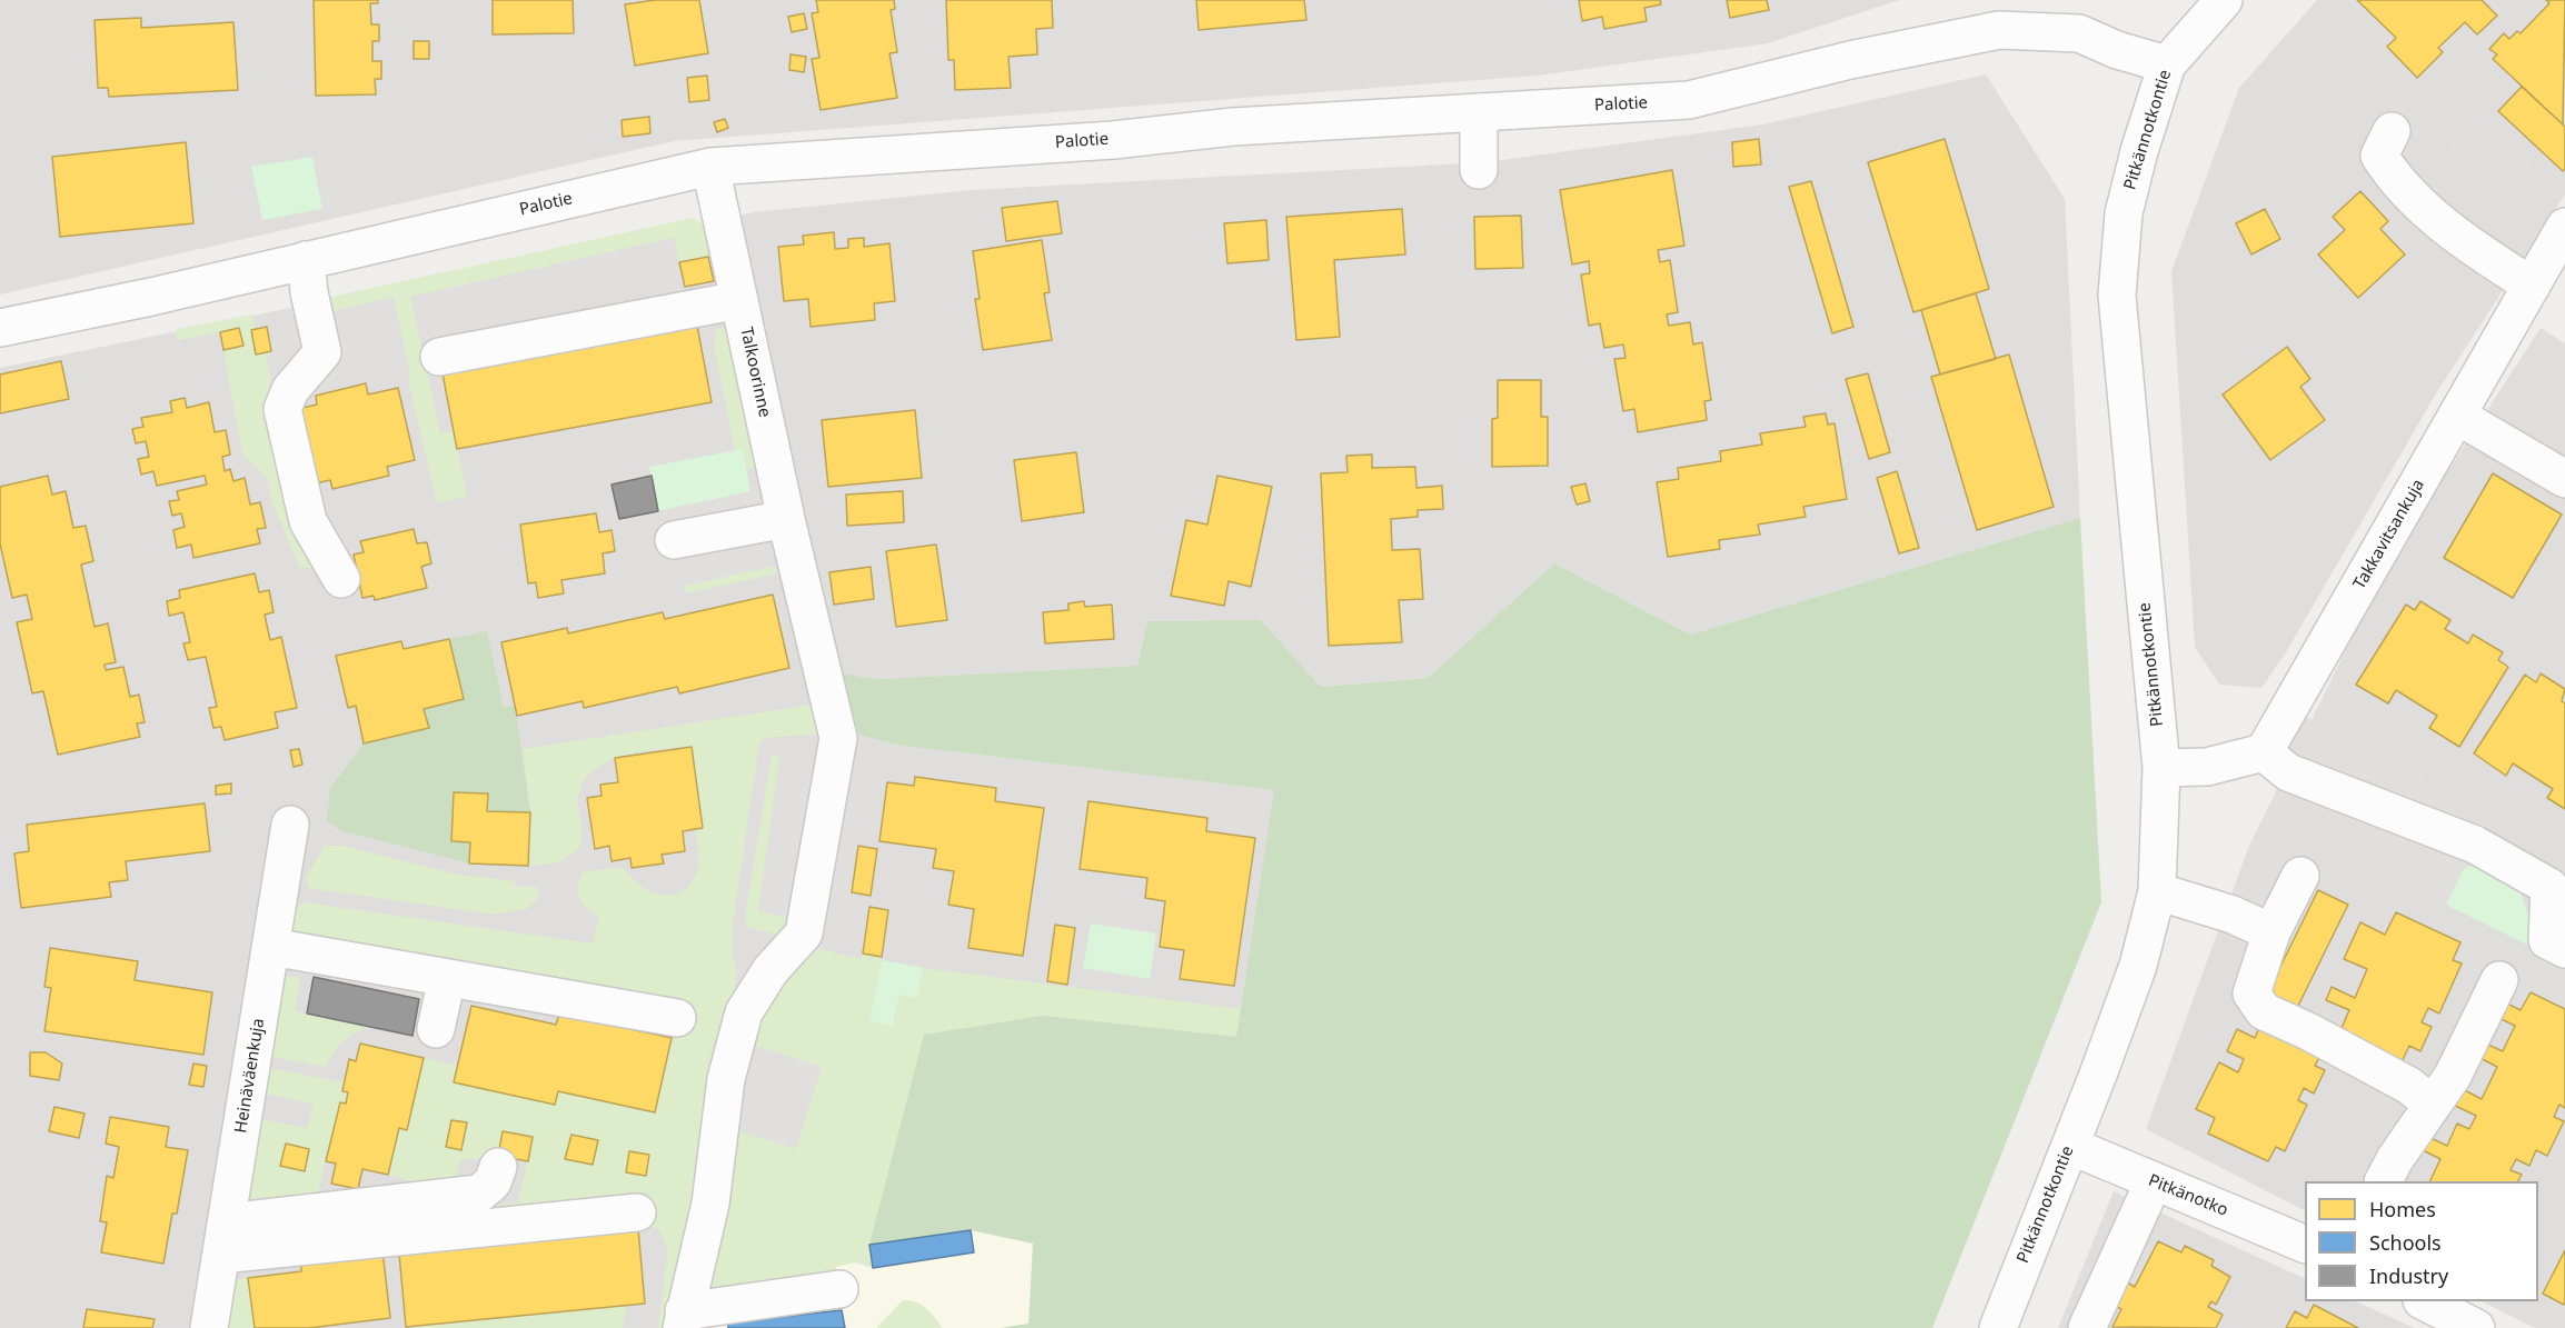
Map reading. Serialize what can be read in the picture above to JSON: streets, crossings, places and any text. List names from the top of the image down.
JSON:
{
  "streets": {
    "street": [
      "Palotie",
      "Pitkännotkontie",
      "Talkoorinne",
      "Takkavitsankuja",
      "Heinäväenkuja",
      "Pitkänotko"
    ]
  },
  "crossings": [
    ["Palotie", "Pitkännotkontie"],
    ["Palotie", "Talkoorinne"],
    ["Pitkännotkontie", "Pitkänotko"]
  ],
  "legend": ["Homes", "Schools", "Industry"]
}
